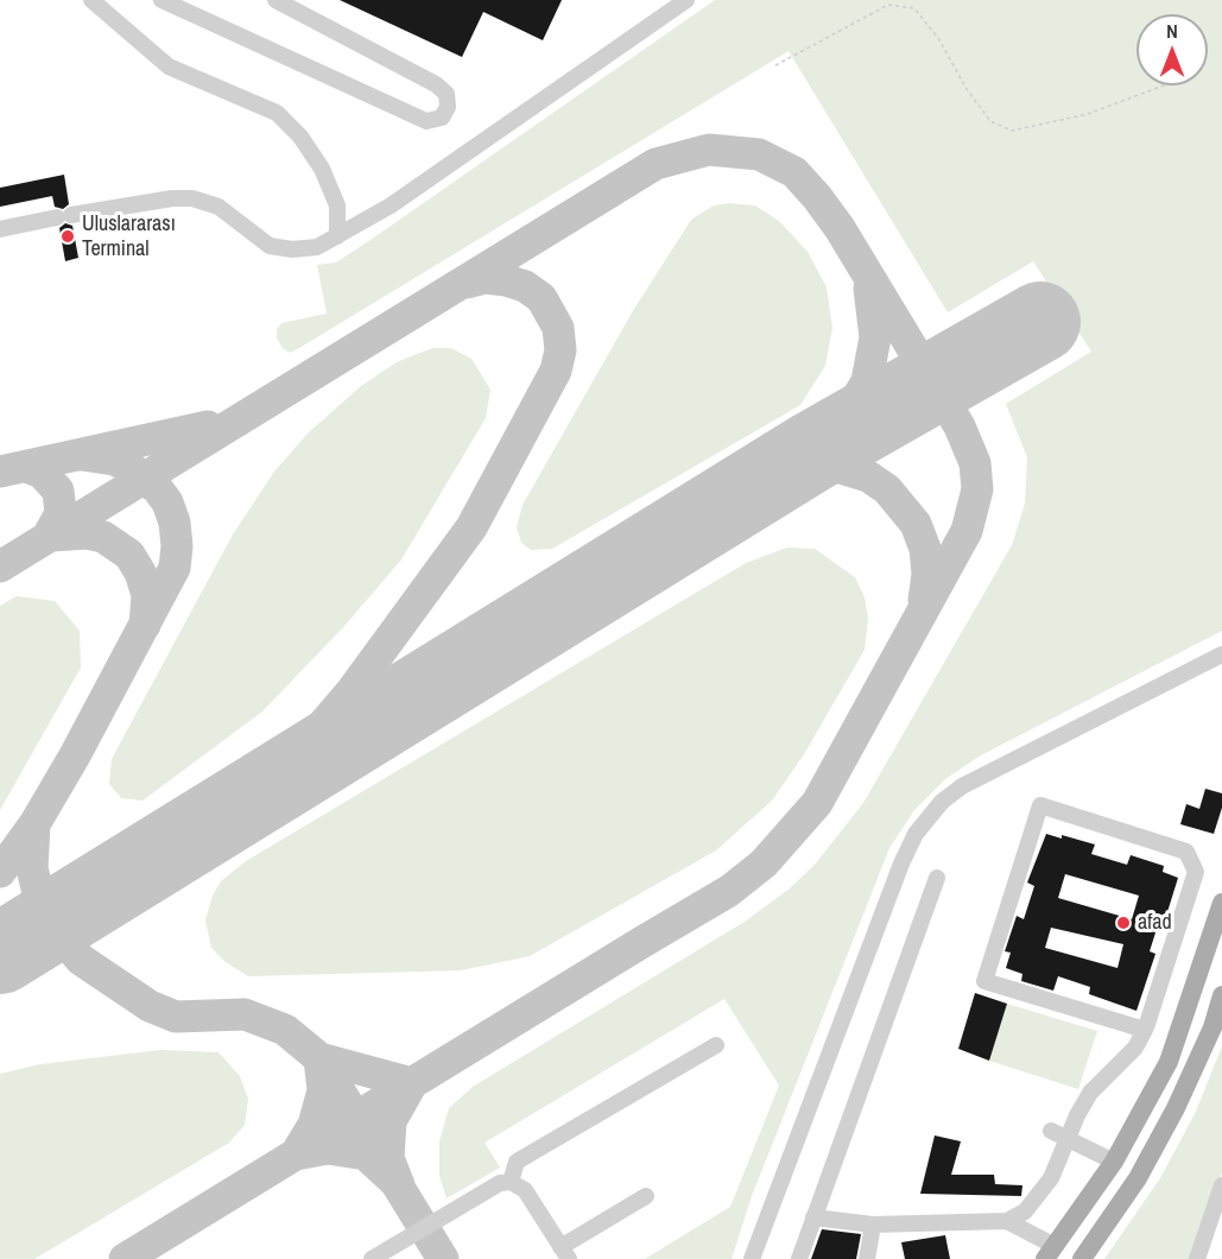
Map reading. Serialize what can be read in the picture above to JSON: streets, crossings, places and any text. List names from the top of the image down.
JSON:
{
  "places": ["Uluslararası Terminal", "afad"],
  "north": "top"
}
